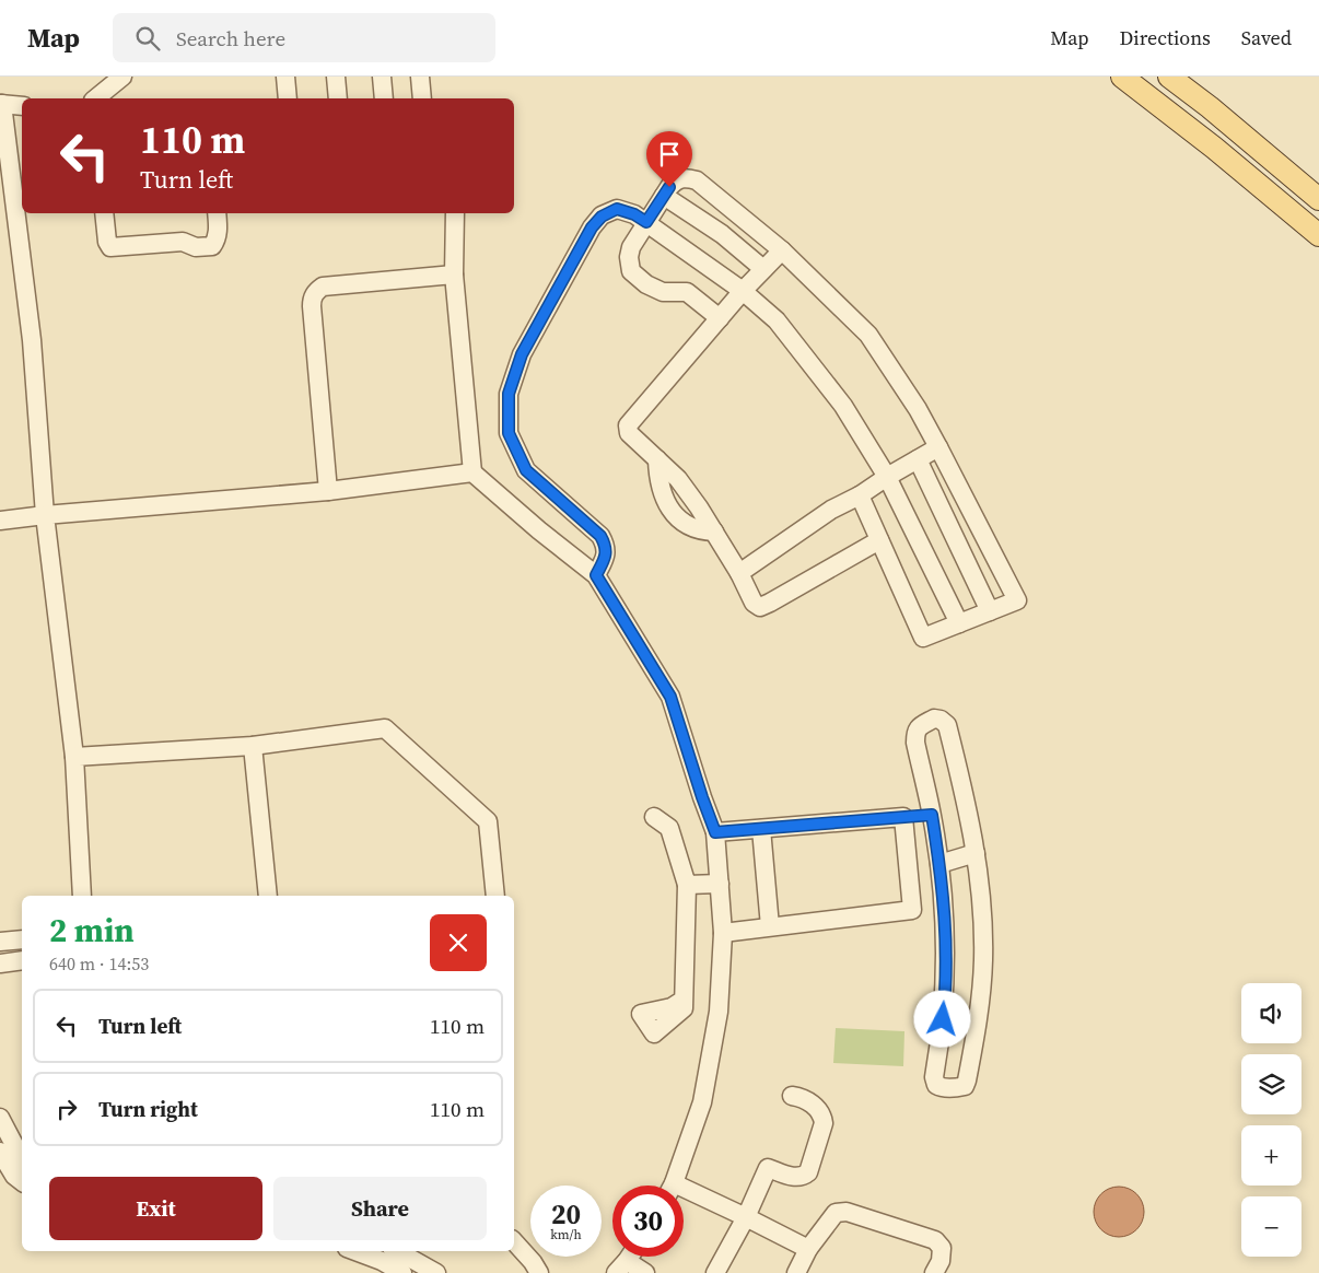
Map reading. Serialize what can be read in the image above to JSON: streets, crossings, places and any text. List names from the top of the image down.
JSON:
{
  "page": {
    "header": "Map",
    "search": "Search here",
    "nav": ["Map", "Directions", "Saved"],
    "turn": ["110 m", "Turn left"],
    "heading": ["2 min", "640 m · 14:53"],
    "map_buttons": ["+", "−"],
    "list": [
      {
        "name": "Turn left",
        "value": "110 m"
      },
      {
        "name": "Turn right",
        "value": "110 m"
      }
    ],
    "buttons": ["Exit", "Share"],
    "speed": "20 km/h",
    "limit": "30"
  }
}
